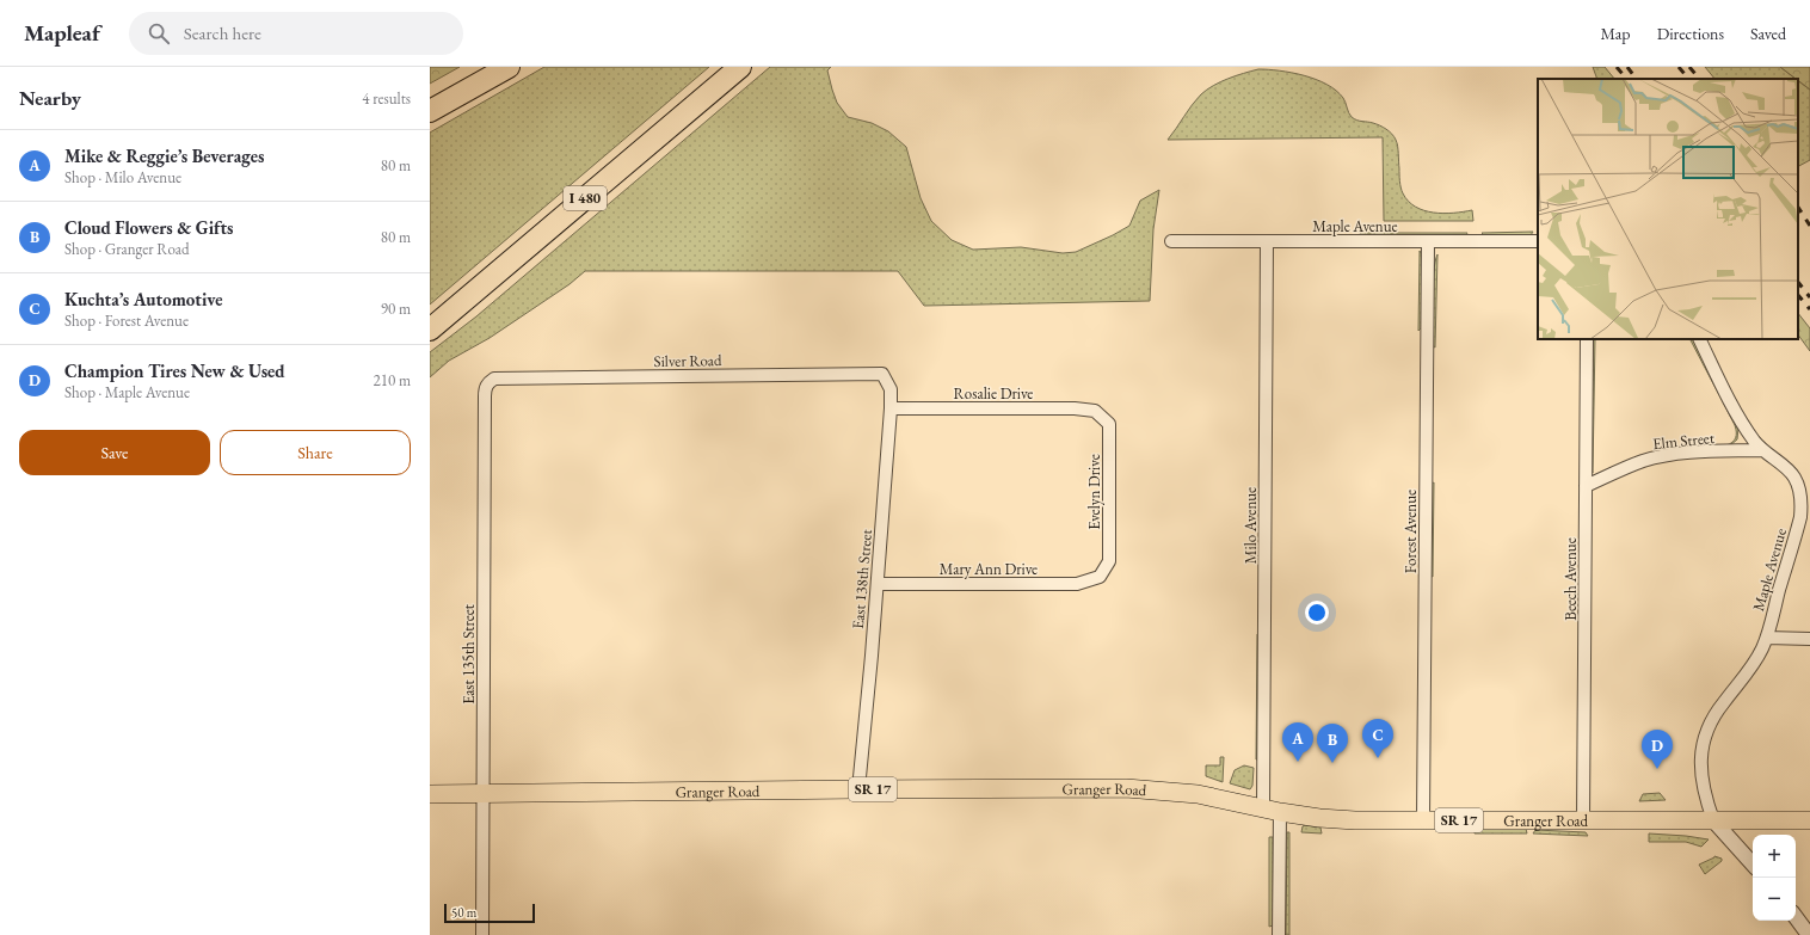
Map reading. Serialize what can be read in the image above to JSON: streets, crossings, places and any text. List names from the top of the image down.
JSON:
{
  "streets": {
    "highway": ["I 480"],
    "main road": ["Granger Road", "SR 17"],
    "street": [
      "Maple Avenue",
      "Silver Road",
      "Rosalie Drive",
      "Elm Street",
      "Evelyn Drive",
      "Milo Avenue",
      "Forest Avenue",
      "Mary Ann Drive",
      "East 138th Street",
      "Beech Avenue",
      "East 135th Street"
    ]
  },
  "crossings": [
    ["Maple Avenue", "Elm Street"],
    ["Maple Avenue", "Milo Avenue"],
    ["Maple Avenue", "Forest Avenue"],
    ["Maple Avenue", "Granger Road"],
    ["Maple Avenue", "SR 17"],
    ["Silver Road", "East 138th Street"],
    ["Silver Road", "East 135th Street"],
    ["Rosalie Drive", "Evelyn Drive"],
    ["Rosalie Drive", "East 138th Street"],
    ["Elm Street", "Beech Avenue"],
    ["Evelyn Drive", "Mary Ann Drive"],
    ["Milo Avenue", "Granger Road"],
    ["Forest Avenue", "Granger Road"],
    ["Mary Ann Drive", "East 138th Street"],
    ["East 138th Street", "Granger Road"],
    ["Beech Avenue", "Granger Road"],
    ["East 135th Street", "Granger Road"],
    ["Granger Road", "SR 17"]
  ],
  "scale_bar": "50 m",
  "page": {
    "header": "Mapleaf",
    "search": "Search here",
    "nav": ["Map", "Directions", "Saved"],
    "heading": ["Nearby", "4 results"],
    "list": [
      {
        "mark": "A",
        "name": "Mike & Reggie’s Beverages",
        "note": "Shop · Milo Avenue",
        "value": "80 m"
      },
      {
        "mark": "B",
        "name": "Cloud Flowers & Gifts",
        "note": "Shop · Granger Road",
        "value": "80 m"
      },
      {
        "mark": "C",
        "name": "Kuchta’s Automotive",
        "note": "Shop · Forest Avenue",
        "value": "90 m"
      },
      {
        "mark": "D",
        "name": "Champion Tires New & Used",
        "note": "Shop · Maple Avenue",
        "value": "210 m"
      }
    ],
    "buttons": ["Save", "Share"],
    "pins": [
      "C",
      "A",
      "B",
      "D"
    ],
    "map_buttons": ["+", "−"],
    "scale": "50 m"
  }
}
